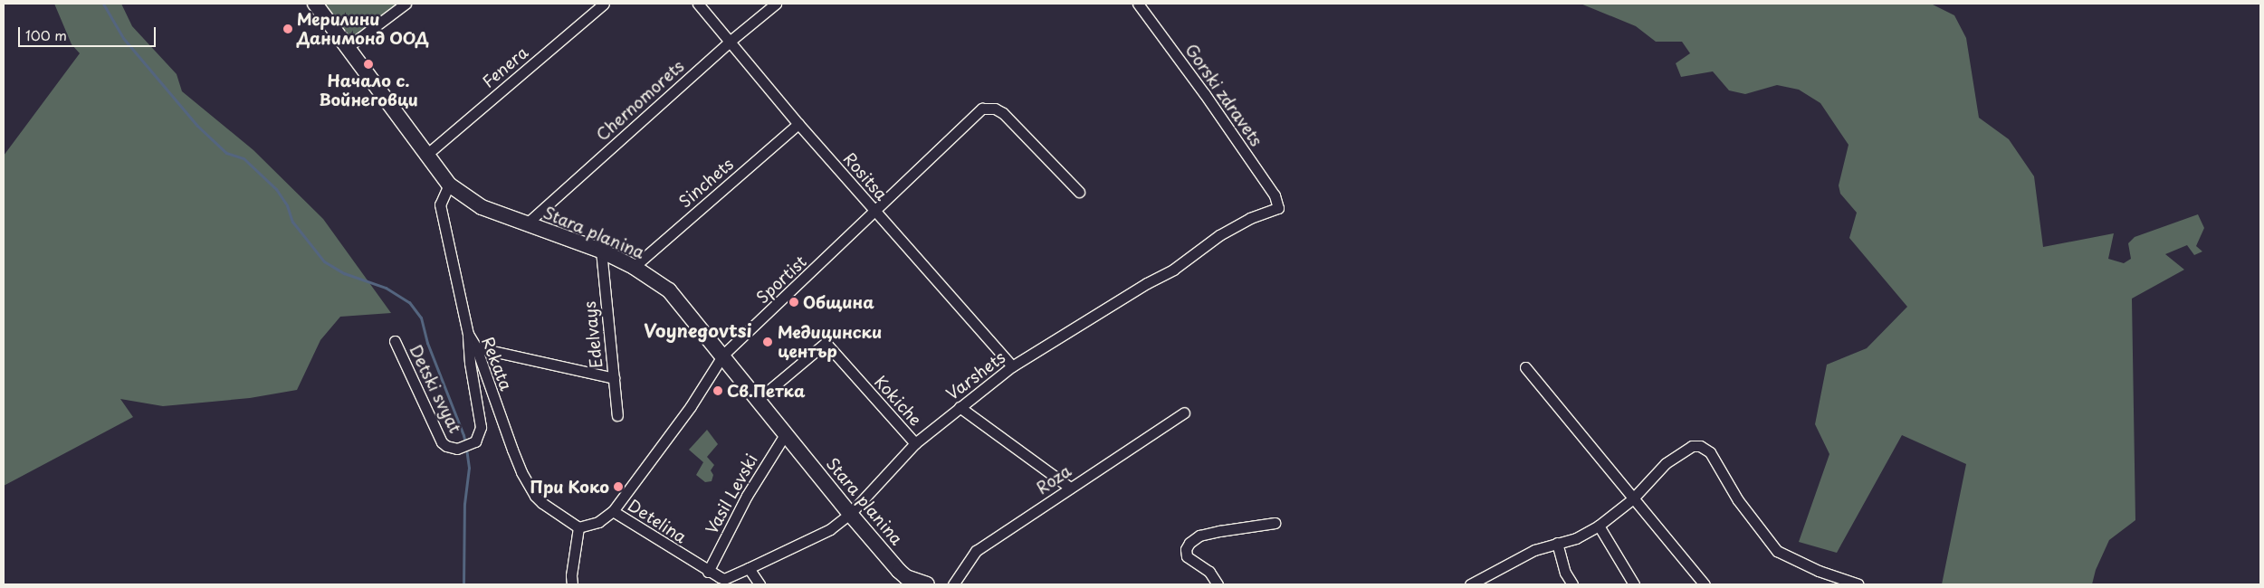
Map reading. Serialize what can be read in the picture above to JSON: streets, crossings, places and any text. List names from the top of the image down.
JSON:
{
  "streets": {
    "street": [
      "Fenera",
      "Gorski zdravets",
      "Chernomorets",
      "Rositsa",
      "Sinchets",
      "Stara planina",
      "Sportist",
      "Edelvays",
      "Rekata",
      "Varshets",
      "Detski svyat",
      "Kokiche",
      "Roza",
      "Vasil Levski",
      "Detelina"
    ]
  },
  "crossings": [
    ["Fenera", "Stara planina"],
    ["Gorski zdravets", "Varshets"],
    ["Chernomorets", "Rositsa"],
    ["Chernomorets", "Stara planina"],
    ["Rositsa", "Sinchets"],
    ["Rositsa", "Sportist"],
    ["Rositsa", "Varshets"],
    ["Sinchets", "Stara planina"],
    ["Stara planina", "Sportist"],
    ["Stara planina", "Edelvays"],
    ["Stara planina", "Rekata"],
    ["Stara planina", "Varshets"],
    ["Stara planina", "Kokiche"],
    ["Stara planina", "Vasil Levski"],
    ["Sportist", "Rekata"],
    ["Sportist", "Detelina"],
    ["Rekata", "Detski svyat"],
    ["Varshets", "Kokiche"],
    ["Varshets", "Vasil Levski"],
    ["Varshets", "Detelina"],
    ["Vasil Levski", "Detelina"]
  ],
  "districts": ["Voynegovtsi"],
  "places": [
    "Мерилини Данимонд ООД",
    "Начало с. Войнеговци",
    "Община",
    "Медицински център",
    "Св.Петка",
    "При Коко"
  ],
  "scale_bar": "100 m"
}
